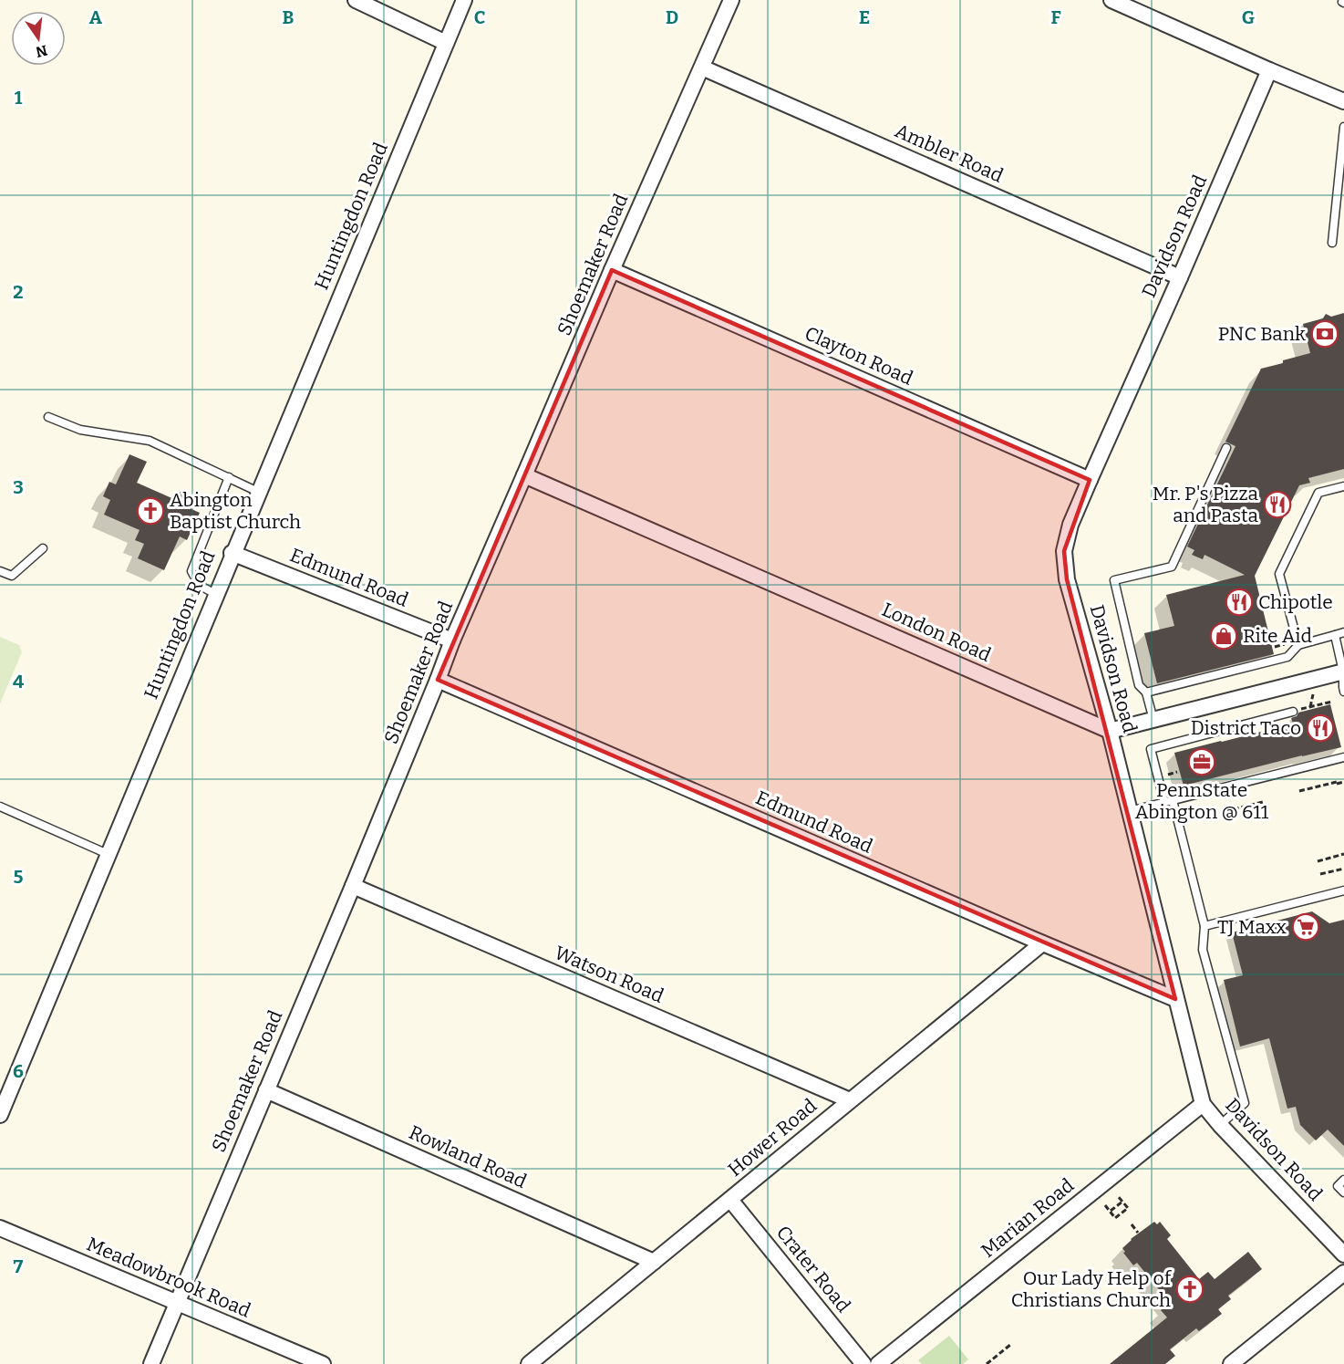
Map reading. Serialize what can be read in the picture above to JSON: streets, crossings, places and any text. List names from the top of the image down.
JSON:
{
  "streets": {
    "street": [
      "Ambler Road",
      "Huntingdon Road",
      "Davidson Road",
      "Shoemaker Road",
      "Clayton Road",
      "Edmund Road",
      "London Road",
      "Watson Road",
      "Hower Road",
      "Rowland Road",
      "Marian Road",
      "Crater Road",
      "Meadowbrook Road"
    ]
  },
  "crossings": [
    ["Ambler Road", "Davidson Road"],
    ["Ambler Road", "Shoemaker Road"],
    ["Huntingdon Road", "Edmund Road"],
    ["Davidson Road", "Clayton Road"],
    ["Davidson Road", "Edmund Road"],
    ["Davidson Road", "London Road"],
    ["Davidson Road", "Marian Road"],
    ["Shoemaker Road", "Clayton Road"],
    ["Shoemaker Road", "Edmund Road"],
    ["Shoemaker Road", "London Road"],
    ["Shoemaker Road", "Watson Road"],
    ["Shoemaker Road", "Rowland Road"],
    ["Shoemaker Road", "Meadowbrook Road"],
    ["Edmund Road", "Hower Road"],
    ["Watson Road", "Hower Road"],
    ["Hower Road", "Rowland Road"],
    ["Hower Road", "Crater Road"]
  ],
  "places": {
    "bank": ["PNC Bank"],
    "restaurant": ["Mr. P's Pizza and Pasta", "Chipotle", "District Taco"],
    "church": ["Abington Baptist Church", "Our Lady Help of Christians Church"],
    "shop": ["Rite Aid"],
    "office": ["PennState Abington @ 611"],
    "supermarket": ["TJ Maxx"]
  },
  "north": "bottom",
  "grid": {
    "columns": [
      "A",
      "B",
      "C",
      "D",
      "E",
      "F",
      "G"
    ],
    "rows": [
      "1",
      "2",
      "3",
      "4",
      "5",
      "6",
      "7"
    ]
  }
}
